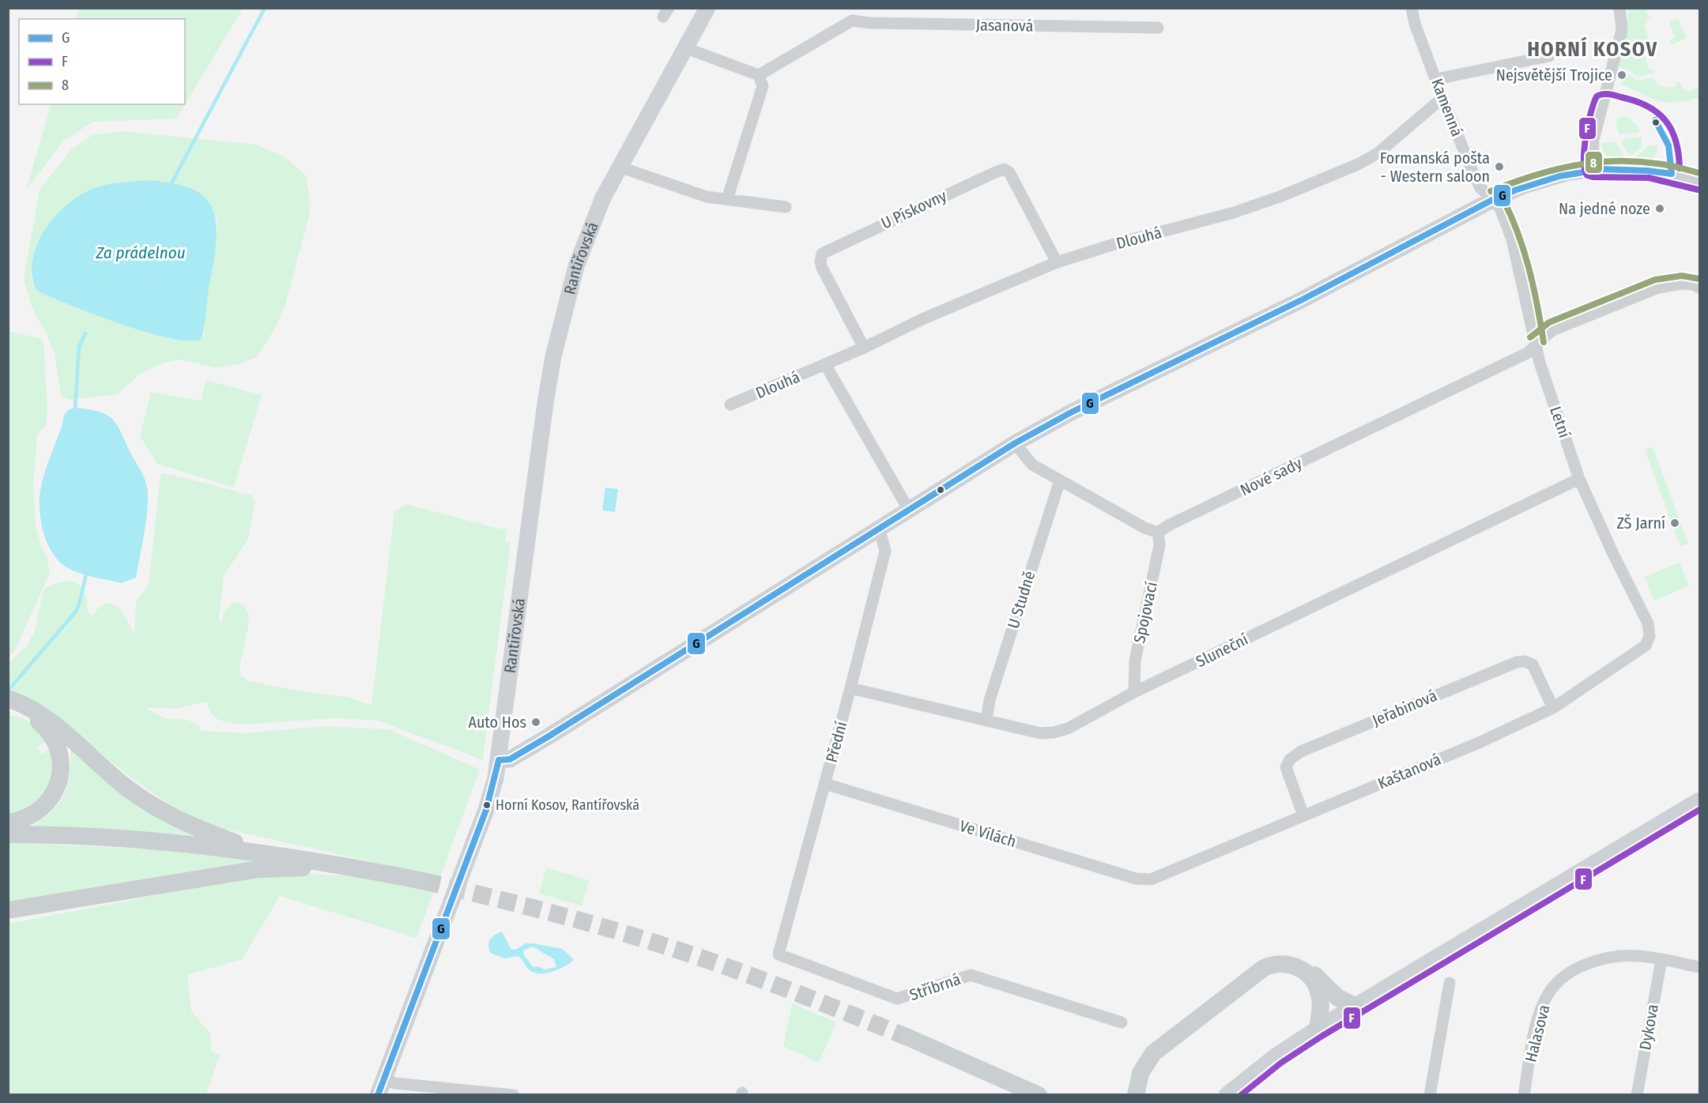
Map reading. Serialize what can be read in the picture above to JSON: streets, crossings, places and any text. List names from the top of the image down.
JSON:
{
  "streets": {
    "street": [
      "Jasanová",
      "Kamenná",
      "U Pískovny",
      "Dlouhá",
      "Rantířovská",
      "Letní",
      "Nové sady",
      "U Studně",
      "Spojovací",
      "Sluneční",
      "Jeřabinová",
      "Přední",
      "Kaštanová",
      "Ve Vilách",
      "Stříbrná",
      "Dykova",
      "Halasova"
    ]
  },
  "crossings": [
    ["Kamenná", "Dlouhá"],
    ["Kamenná", "Letní"],
    ["U Pískovny", "Dlouhá"],
    ["Letní", "Nové sady"],
    ["Letní", "Sluneční"],
    ["Letní", "Kaštanová"],
    ["Nové sady", "Spojovací"],
    ["U Studně", "Sluneční"],
    ["Spojovací", "Sluneční"],
    ["Sluneční", "Přední"],
    ["Jeřabinová", "Kaštanová"],
    ["Přední", "Ve Vilách"],
    ["Přední", "Stříbrná"],
    ["Kaštanová", "Ve Vilách"],
    ["Dykova", "Halasova"]
  ],
  "districts": ["HORNÍ KOSOV"],
  "water": ["Za prádelnou"],
  "places": [
    "Nejsvětější Trojice",
    "Formanská pošta - Western saloon",
    "Na jedné noze",
    "ZŠ Jarní",
    "Auto Hos",
    "Horní Kosov, Rantířovská"
  ],
  "lines": ["transit line F", "transit line G", "transit line 8"],
  "legend": ["G", "F", "8"]
}
